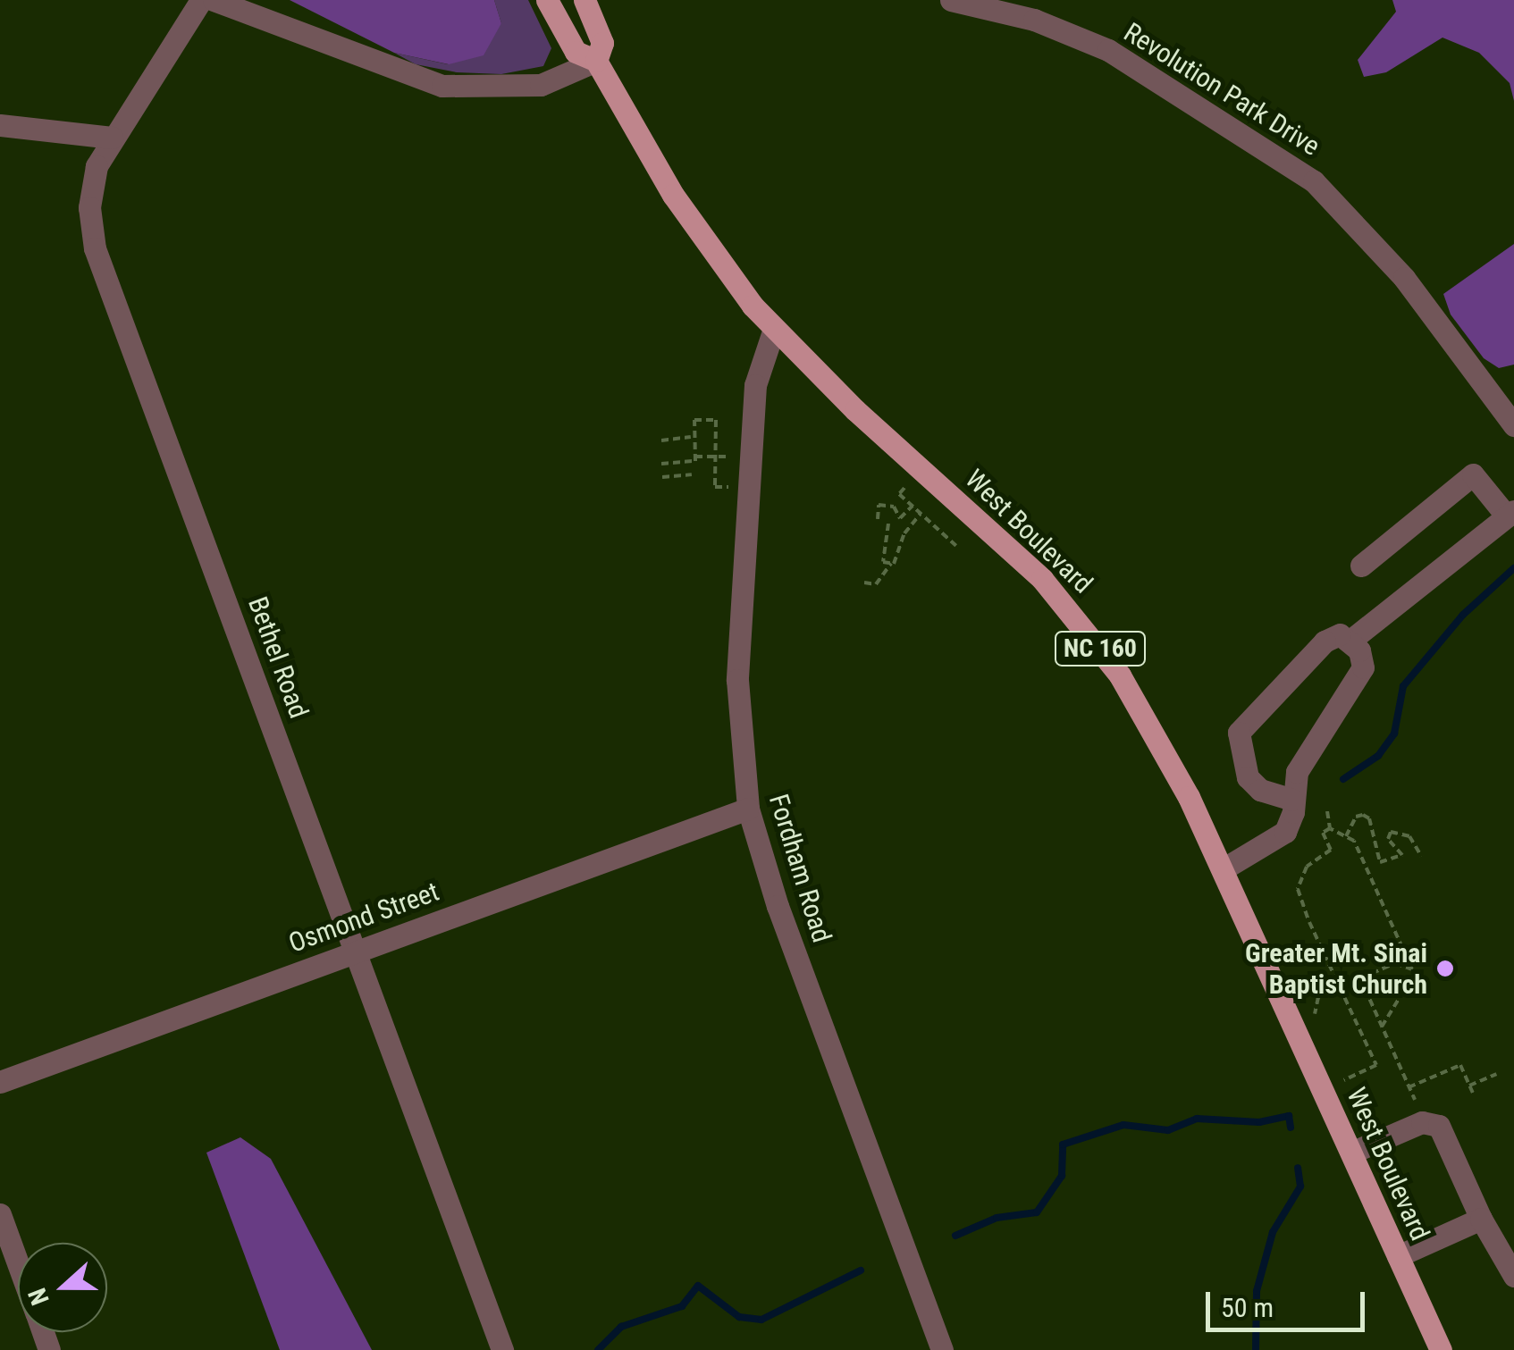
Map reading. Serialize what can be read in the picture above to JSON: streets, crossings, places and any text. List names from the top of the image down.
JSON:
{
  "streets": {
    "main road": ["West Boulevard", "NC 160"],
    "street": [
      "Revolution Park Drive",
      "Bethel Road",
      "Fordham Road",
      "Osmond Street"
    ]
  },
  "crossings": [
    ["West Boulevard", "Fordham Road"],
    ["Bethel Road", "Osmond Street"],
    ["Fordham Road", "Osmond Street"]
  ],
  "places": ["Greater Mt. Sinai Baptist Church"],
  "scale_bar": "50 m",
  "north": "left"
}
